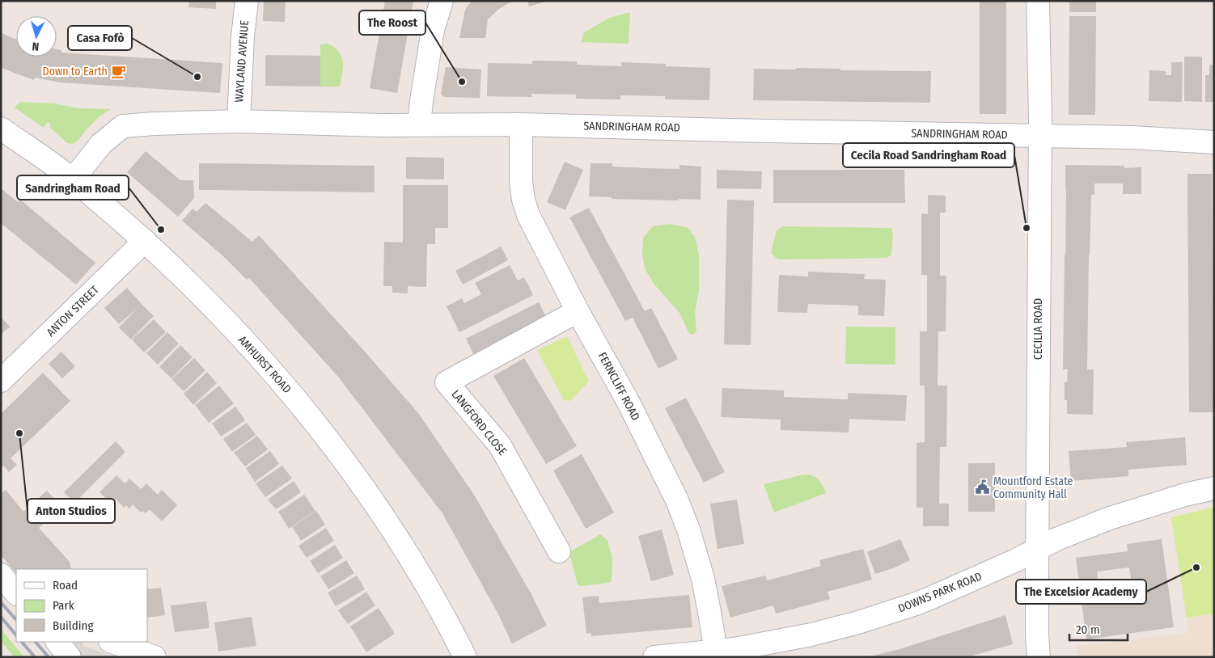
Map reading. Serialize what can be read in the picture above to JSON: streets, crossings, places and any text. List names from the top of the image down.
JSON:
{
  "streets": {
    "street": [
      "WAYLAND AVENUE",
      "SANDRINGHAM ROAD",
      "ANTON STREET",
      "CECILIA ROAD",
      "AMHURST ROAD",
      "FERNCLIFF ROAD",
      "LANGFORD CLOSE",
      "DOWNS PARK ROAD"
    ]
  },
  "crossings": [
    ["WAYLAND AVENUE", "SANDRINGHAM ROAD"],
    ["SANDRINGHAM ROAD", "CECILIA ROAD"],
    ["SANDRINGHAM ROAD", "AMHURST ROAD"],
    ["SANDRINGHAM ROAD", "FERNCLIFF ROAD"],
    ["ANTON STREET", "AMHURST ROAD"],
    ["CECILIA ROAD", "DOWNS PARK ROAD"],
    ["FERNCLIFF ROAD", "LANGFORD CLOSE"],
    ["FERNCLIFF ROAD", "DOWNS PARK ROAD"]
  ],
  "places": {
    "cafe": ["Down to Earth"],
    "other": [
      "Casa Fofò",
      "The Roost",
      "Cecila Road Sandringham Road",
      "Sandringham Road",
      "Anton Studios",
      "The Excelsior Academy"
    ],
    "public building": ["Mountford Estate Community Hall"]
  },
  "legend": ["Road", "Park", "Building"],
  "scale_bar": "20 m",
  "north": "bottom"
}
